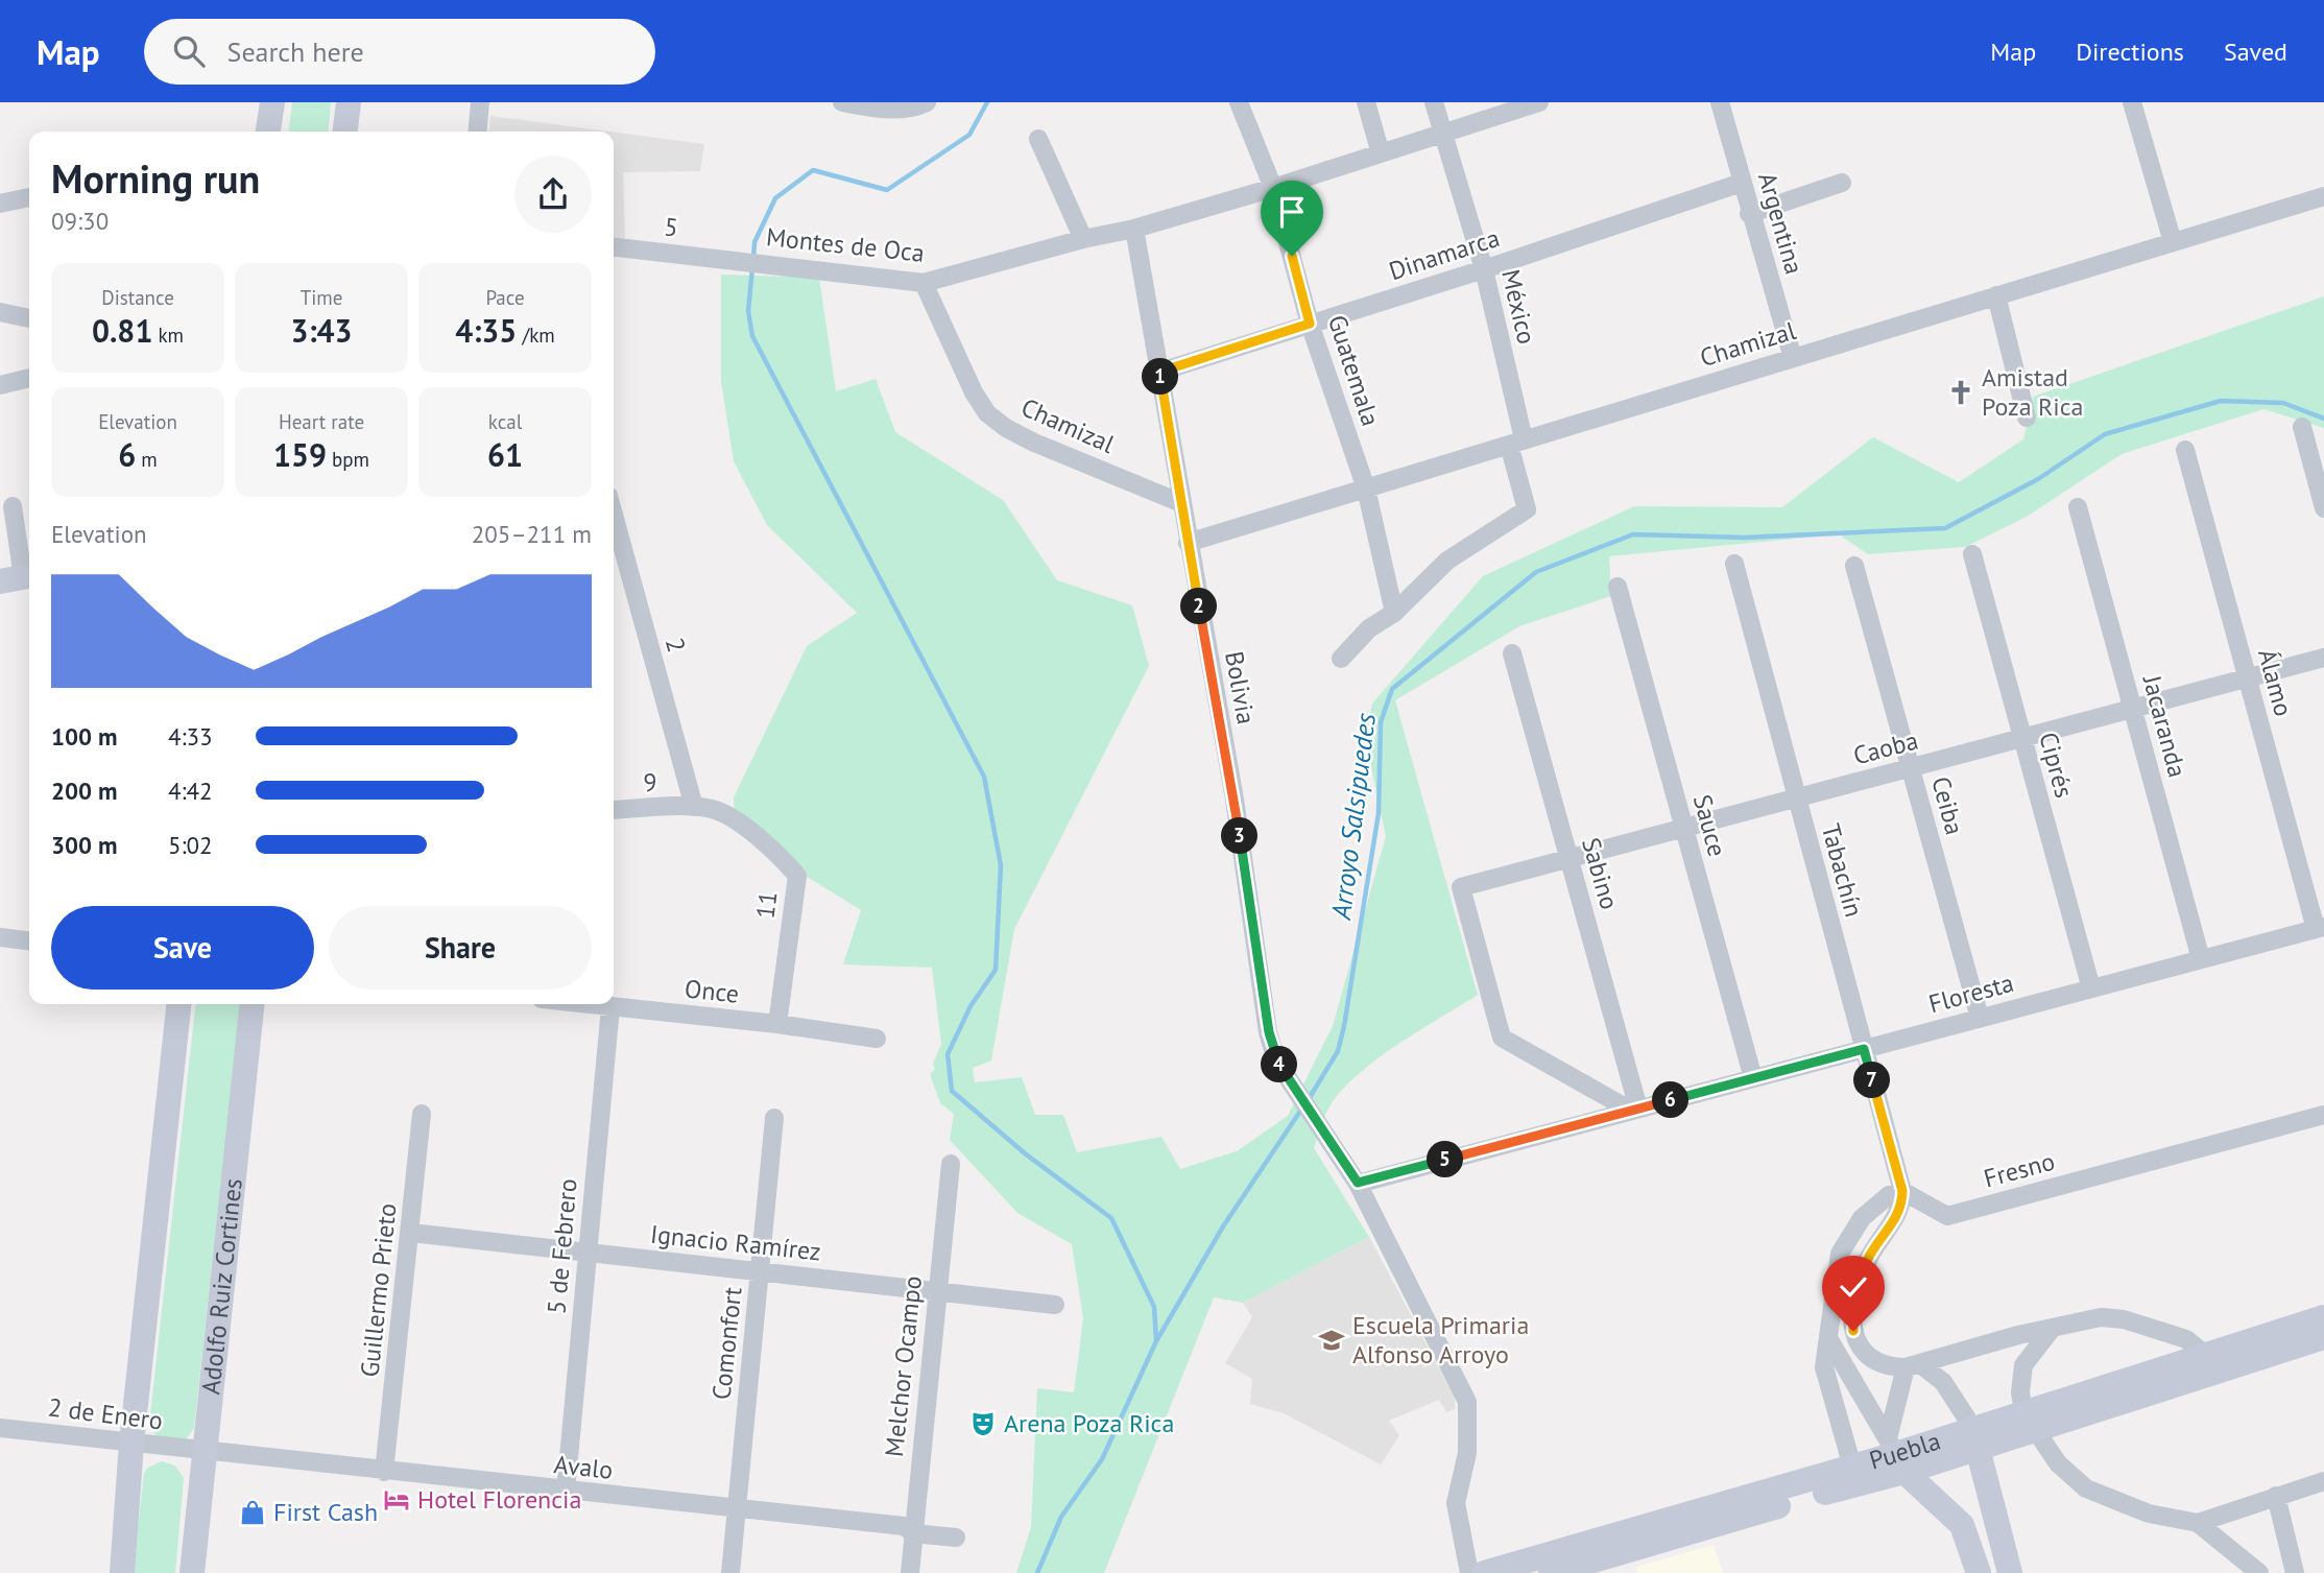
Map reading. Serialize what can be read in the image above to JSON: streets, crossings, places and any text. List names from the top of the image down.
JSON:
{
  "streets": {
    "main road": ["Adolfo Ruiz Cortines", "Puebla"],
    "street": [
      "Argentina",
      "5",
      "Montes de Oca",
      "Dinamarca",
      "México",
      "Chamizal",
      "Guatemala",
      "2",
      "Álamo",
      "Bolivia",
      "Jacaranda",
      "Caoba",
      "Ciprés",
      "9",
      "Ceiba",
      "Sauce",
      "Tabachín",
      "Sabino",
      "11",
      "Once",
      "Floresta",
      "Fresno",
      "Ignacio Ramírez",
      "5 de Febrero",
      "Guillermo Prieto",
      "Comonfort",
      "Melchor Ocampo",
      "2 de Enero",
      "Avalo"
    ]
  },
  "crossings": [
    ["Argentina", "Dinamarca"],
    ["Argentina", "Chamizal"],
    ["5", "Montes de Oca"],
    ["Montes de Oca", "México"],
    ["Montes de Oca", "Chamizal"],
    ["Montes de Oca", "Guatemala"],
    ["Montes de Oca", "Bolivia"],
    ["Dinamarca", "México"],
    ["Dinamarca", "Guatemala"],
    ["Dinamarca", "Bolivia"],
    ["México", "Chamizal"],
    ["Chamizal", "Guatemala"],
    ["Chamizal", "Bolivia"],
    ["2", "9"],
    ["2", "11"],
    ["Álamo", "Caoba"],
    ["Álamo", "Floresta"],
    ["Bolivia", "Floresta"],
    ["Jacaranda", "Caoba"],
    ["Jacaranda", "Floresta"],
    ["Caoba", "Ciprés"],
    ["Caoba", "Ceiba"],
    ["Caoba", "Sauce"],
    ["Caoba", "Tabachín"],
    ["Caoba", "Sabino"],
    ["Caoba", "Floresta"],
    ["Ciprés", "Floresta"],
    ["9", "11"],
    ["Ceiba", "Floresta"],
    ["Sauce", "Floresta"],
    ["Tabachín", "Floresta"],
    ["Tabachín", "Fresno"],
    ["Sabino", "Floresta"],
    ["11", "Once"],
    ["Once", "5 de Febrero"],
    ["Ignacio Ramírez", "5 de Febrero"],
    ["Ignacio Ramírez", "Guillermo Prieto"],
    ["Ignacio Ramírez", "Comonfort"],
    ["Ignacio Ramírez", "Melchor Ocampo"],
    ["5 de Febrero", "Avalo"],
    ["Adolfo Ruiz Cortines", "2 de Enero"],
    ["Adolfo Ruiz Cortines", "Avalo"],
    ["Guillermo Prieto", "Avalo"],
    ["Comonfort", "Avalo"],
    ["Melchor Ocampo", "Avalo"],
    ["2 de Enero", "Avalo"]
  ],
  "water": ["Arroyo Salsipuedes"],
  "places": {
    "church": ["Amistad Poza Rica"],
    "school or university": ["Escuela Primaria Alfonso Arroyo"],
    "theatre": ["Arena Poza Rica"],
    "hotel": ["Hotel Florencia"],
    "shop": ["First Cash"]
  },
  "page": {
    "header": "Map",
    "search": "Search here",
    "nav": ["Map", "Directions", "Saved"],
    "heading": ["Morning run", "09:30"],
    "stats": [
      ["Distance", "0.81 km"],
      ["Time", "3:43"],
      ["Pace", "4:35 /km"],
      ["Elevation", "6 m"],
      ["Heart rate", "159 bpm"],
      ["kcal", "61"]
    ],
    "pins": [
      "1",
      "2",
      "3",
      "4",
      "7",
      "6",
      "5"
    ],
    "chart": ["Elevation", "205–211 m"],
    "list": [
      {
        "name": "100 m",
        "note": "4:33"
      },
      {
        "name": "200 m",
        "note": "4:42"
      },
      {
        "name": "300 m",
        "note": "5:02"
      }
    ],
    "buttons": ["Save", "Share"]
  }
}
